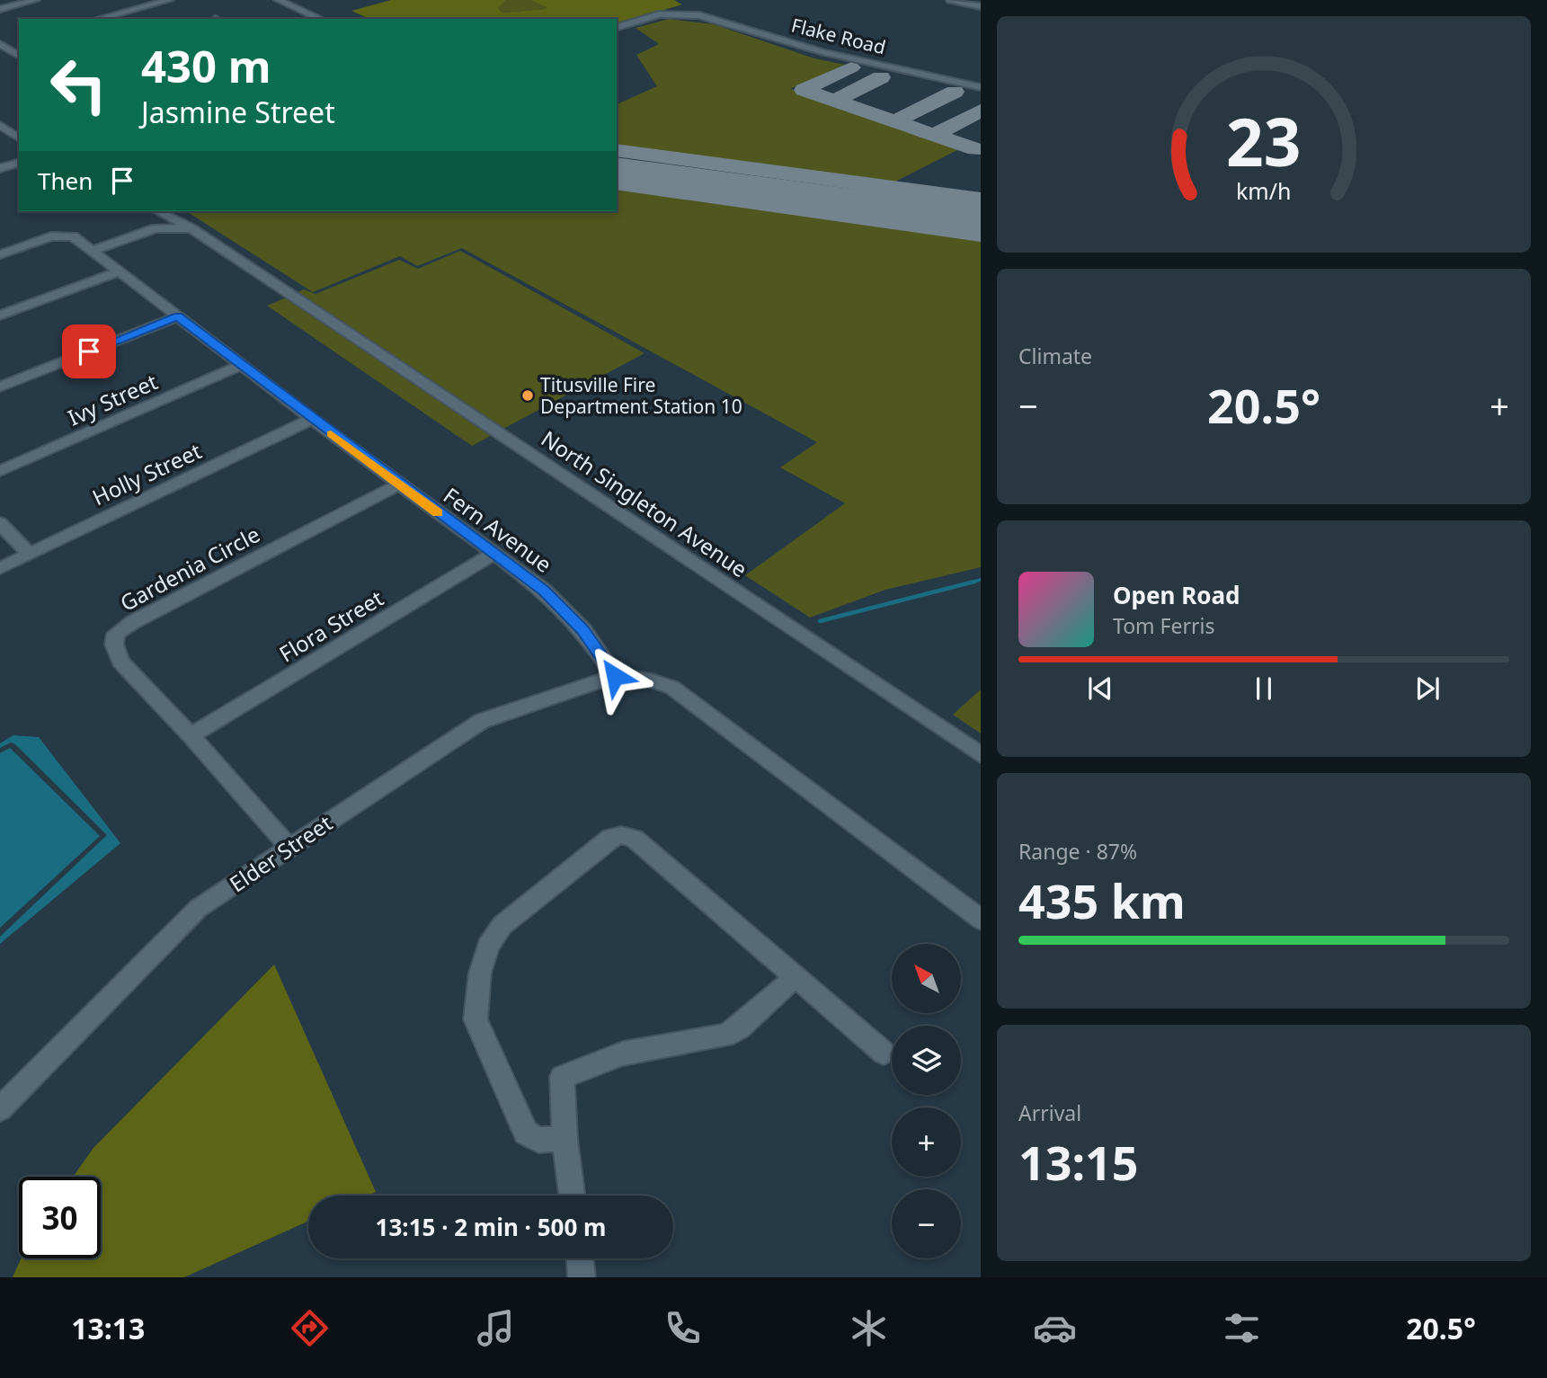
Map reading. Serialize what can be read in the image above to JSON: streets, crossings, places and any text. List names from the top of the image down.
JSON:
{
  "streets": {
    "street": [
      "Flake Road",
      "Ivy Street",
      "Holly Street",
      "North Singleton Avenue",
      "Fern Avenue",
      "Gardenia Circle",
      "Flora Street",
      "Elder Street"
    ]
  },
  "crossings": [
    ["Ivy Street", "Fern Avenue"],
    ["Holly Street", "Fern Avenue"],
    ["Fern Avenue", "Gardenia Circle"],
    ["Fern Avenue", "Flora Street"],
    ["Fern Avenue", "Elder Street"],
    ["Gardenia Circle", "Flora Street"],
    ["Gardenia Circle", "Elder Street"]
  ],
  "places": ["Titusville Fire Department Station 10"],
  "north": "top left",
  "page": {
    "turn": ["430 m", "Jasmine Street"],
    "then": "Then",
    "tile": [
      "Climate",
      ["Range · 87%", "435 km"],
      ["Arrival", "13:15"]
    ],
    "heat": ["−", "20.5°", "+"],
    "song": ["Open Road", "Tom Ferris"],
    "map_buttons": ["+", "−"],
    "limit": "30",
    "trip": "13:15 · 2 min · 500 m",
    "tabs": ["13:13", "20.5°"],
    "gauge": ["23", "km/h"]
  }
}
